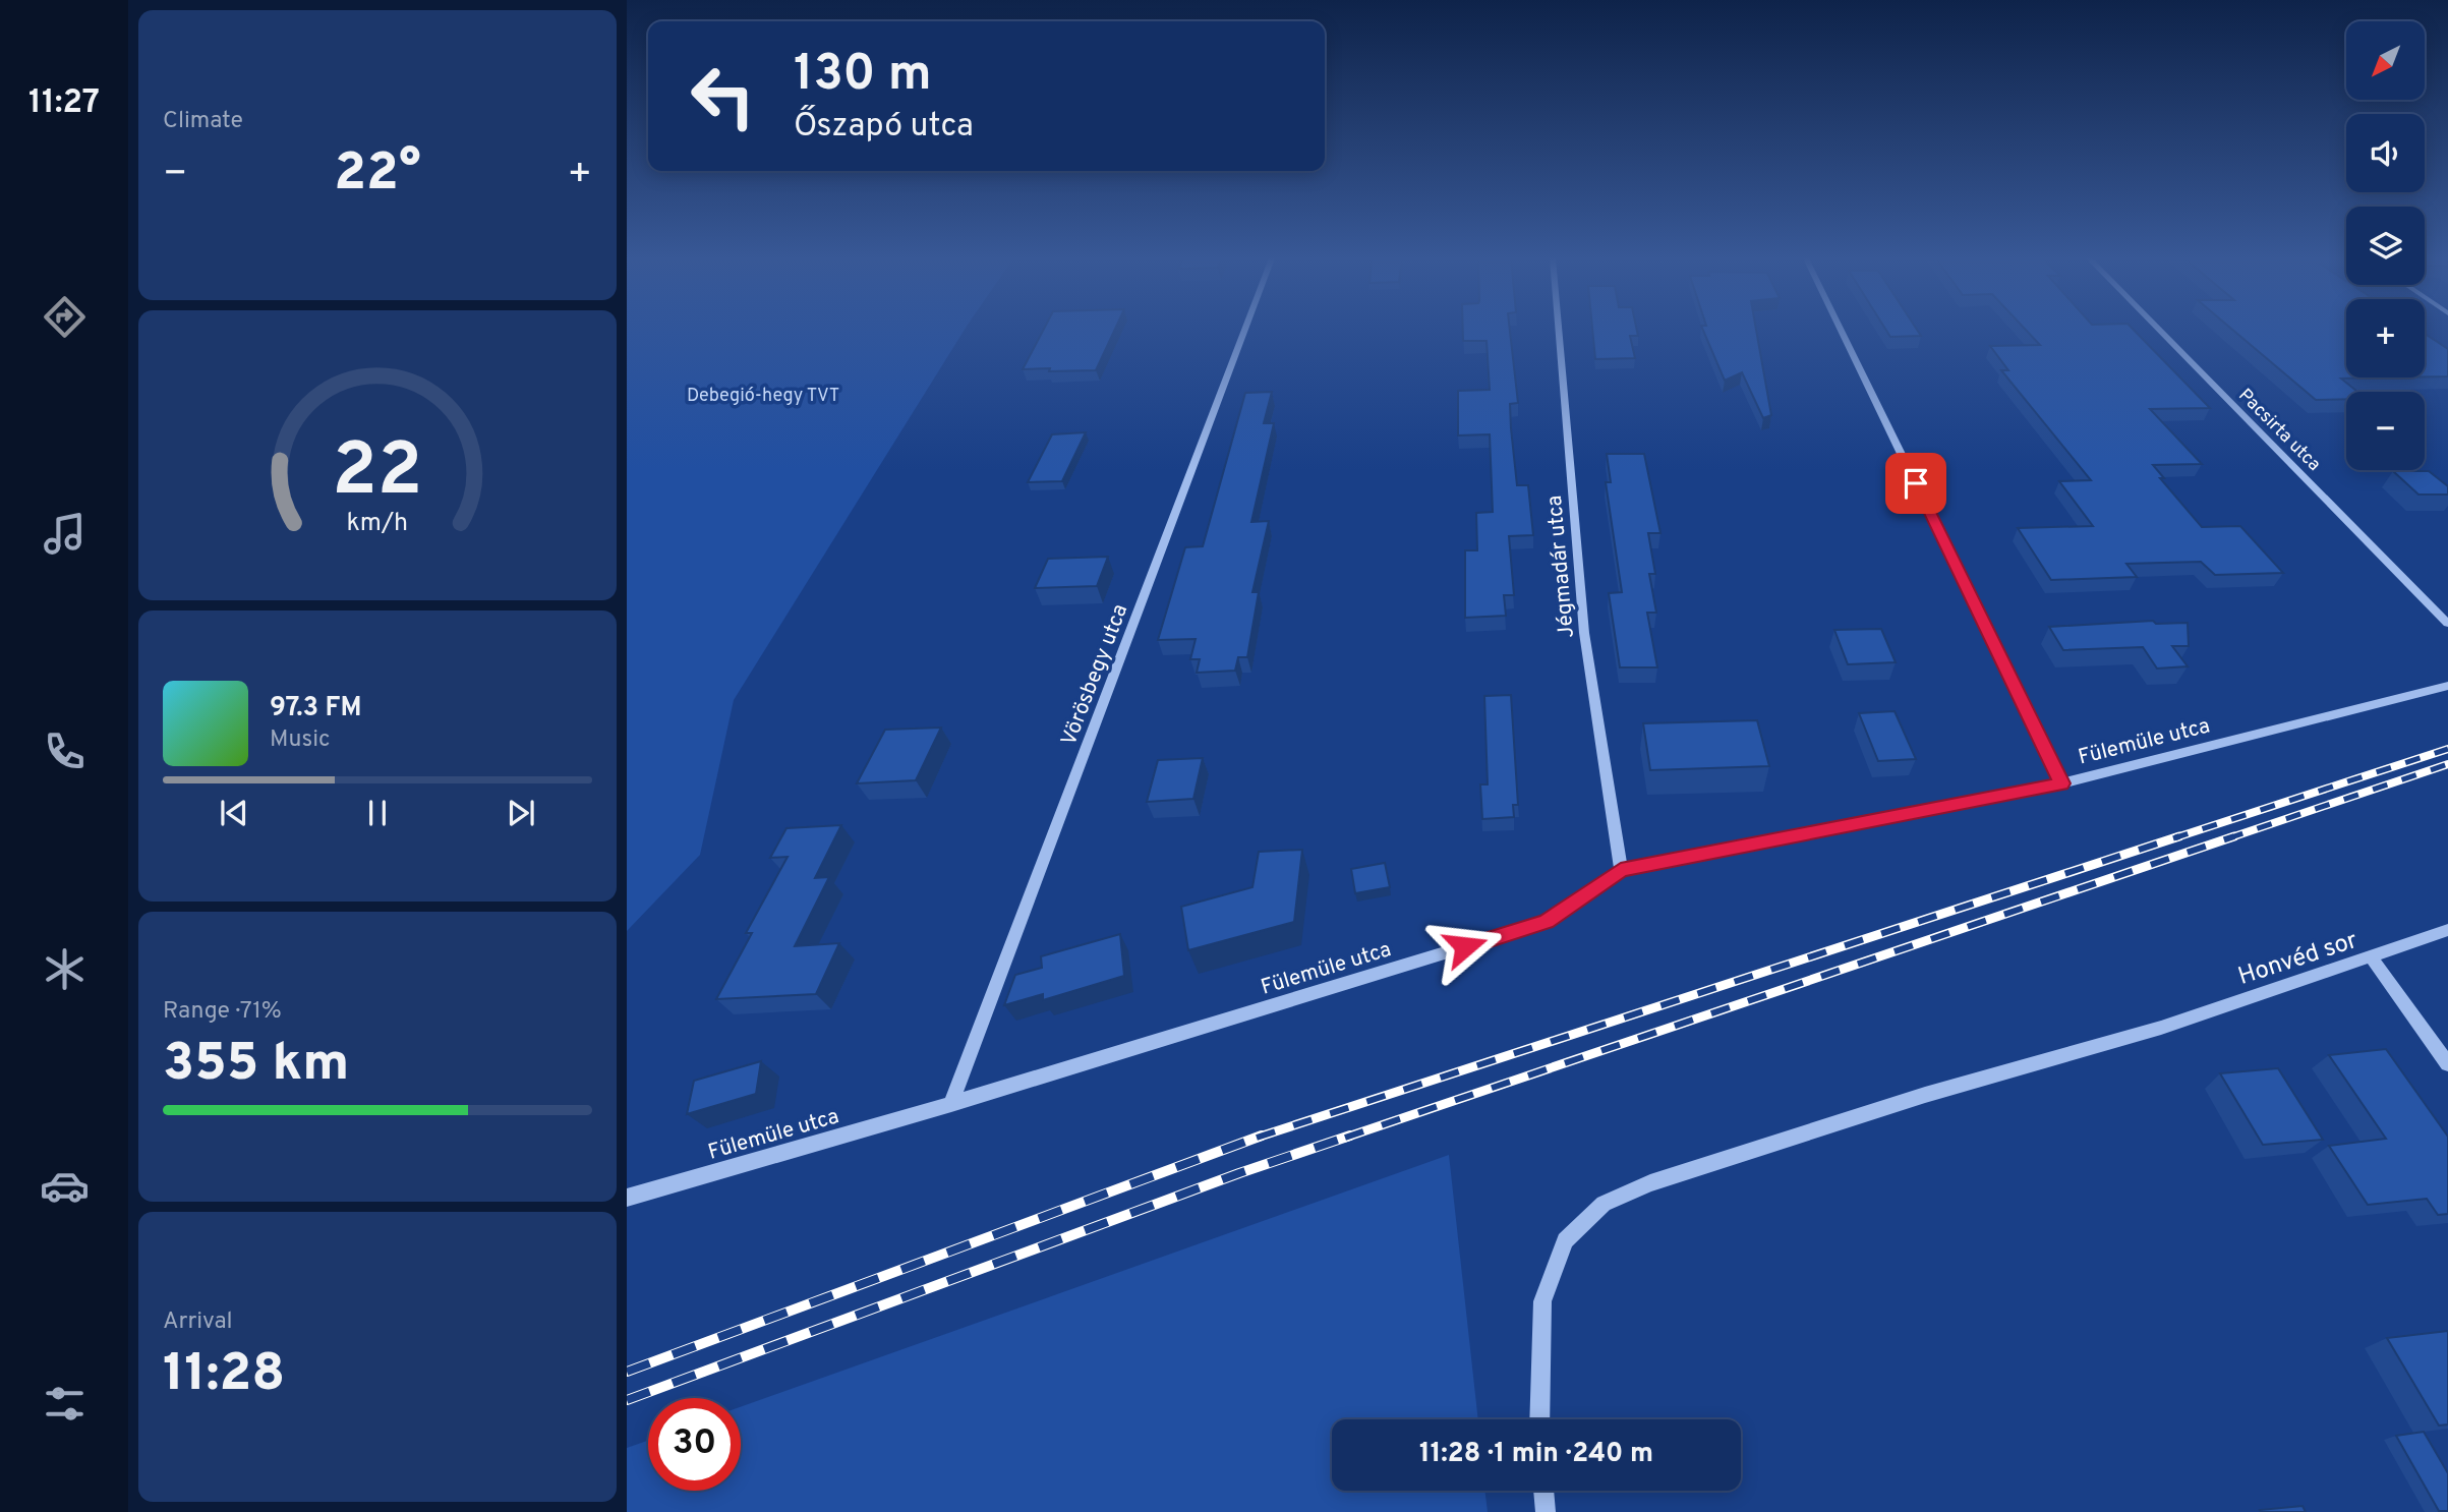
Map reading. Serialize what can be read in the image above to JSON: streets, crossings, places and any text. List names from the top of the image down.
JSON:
{
  "streets": {
    "street": [
      "Pacsirta utca",
      "Jégmadár utca",
      "Vörösbegy utca",
      "Fülemüle utca",
      "Honvéd sor"
    ]
  },
  "crossings": [
    ["Jégmadár utca", "Fülemüle utca"],
    ["Vörösbegy utca", "Fülemüle utca"]
  ],
  "parks": ["Debegió-hegy TVT"],
  "north": "bottom left",
  "page": {
    "tabs": "11:27",
    "tile": [
      "Climate",
      ["Range · 71%", "355 km"],
      ["Arrival", "11:28"]
    ],
    "map_buttons": ["+", "−"],
    "turn": ["130 m", "Őszapó utca"],
    "heat": ["−", "22°", "+"],
    "song": ["97.3 FM", "Music"],
    "limit": "30",
    "trip": "11:28 · 1 min · 240 m",
    "gauge": ["22", "km/h"]
  }
}
